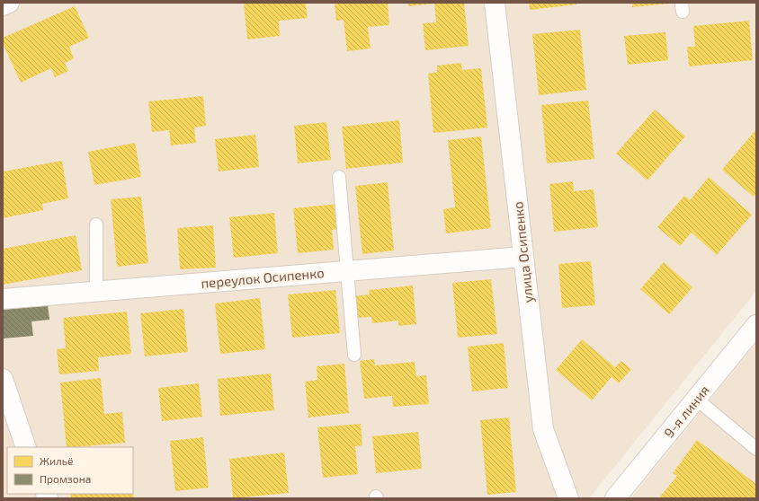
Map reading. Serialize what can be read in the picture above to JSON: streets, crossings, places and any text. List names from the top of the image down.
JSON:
{
  "streets": {
    "street": ["улица Осипенко", "переулок Осипенко", "9-я линия"]
  },
  "crossings": [
    ["улица Осипенко", "переулок Осипенко"]
  ],
  "legend": ["Жильё", "Промзона"]
}
